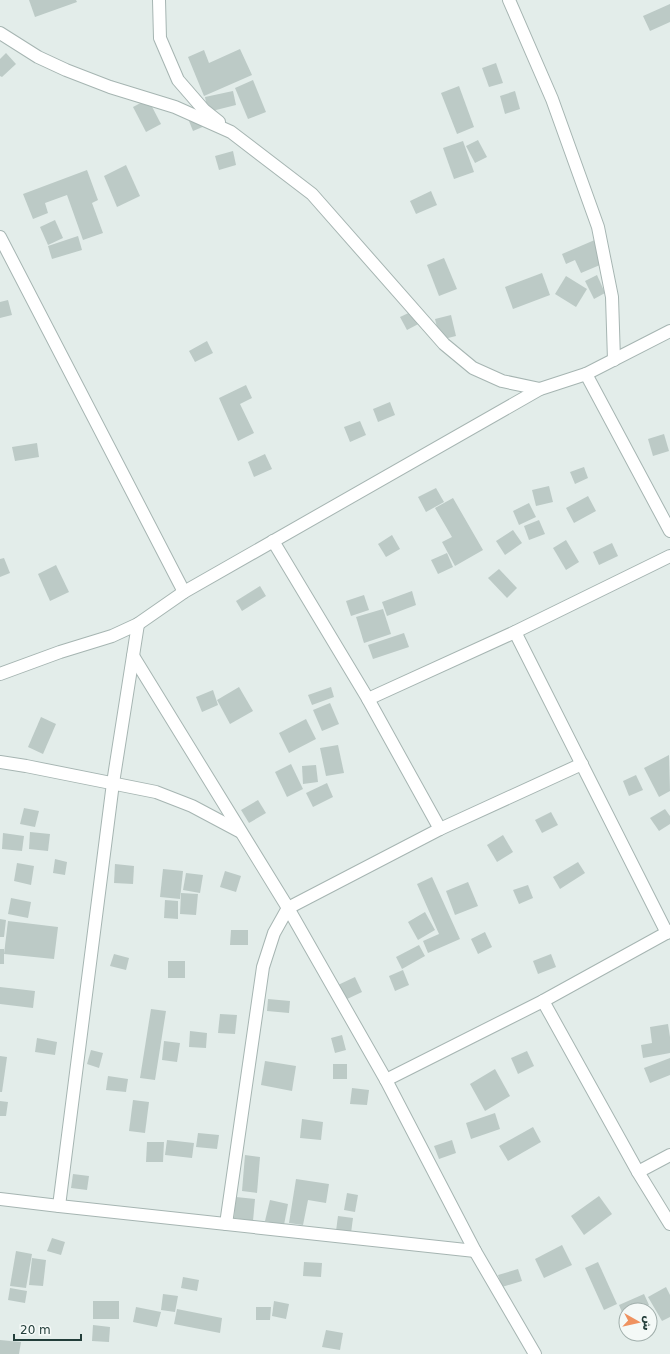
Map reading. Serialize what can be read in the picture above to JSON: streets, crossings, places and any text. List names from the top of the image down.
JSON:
{
  "scale_bar": "20 m",
  "north": "right"
}
